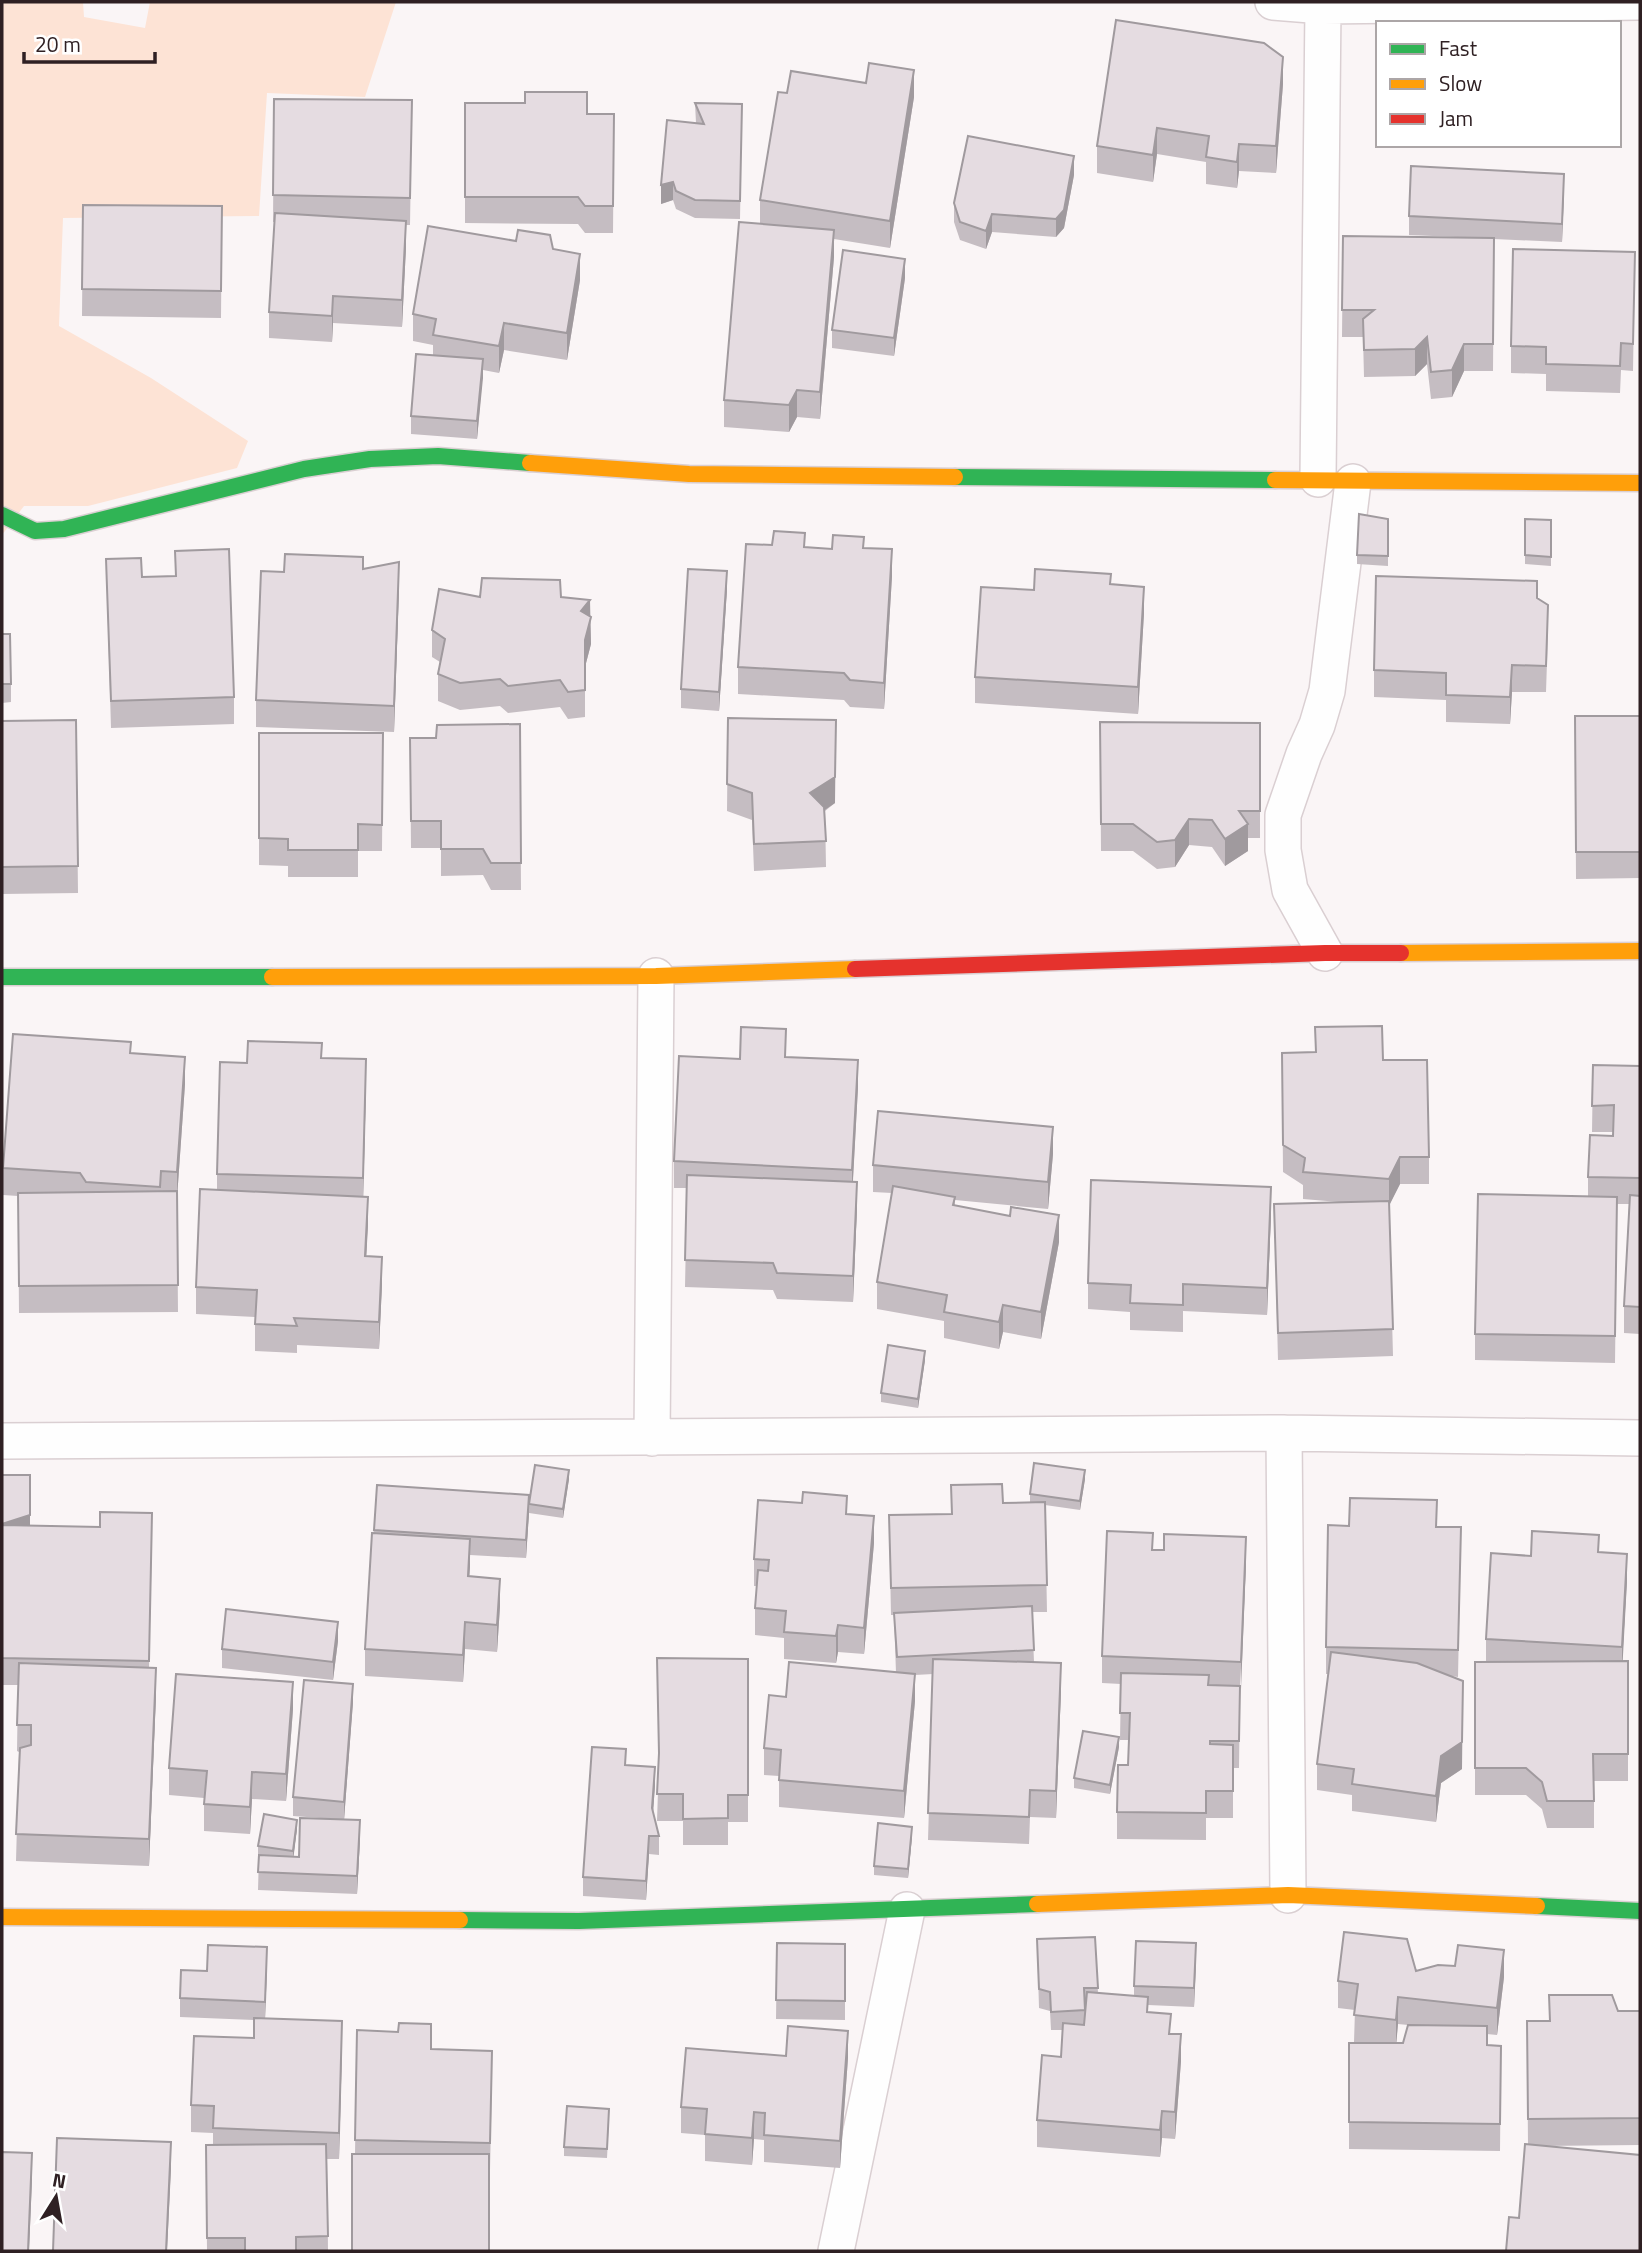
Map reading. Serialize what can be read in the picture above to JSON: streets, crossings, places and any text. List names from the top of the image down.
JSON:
{
  "legend": ["Fast", "Slow", "Jam"],
  "scale_bar": "20 m",
  "north": "top"
}
